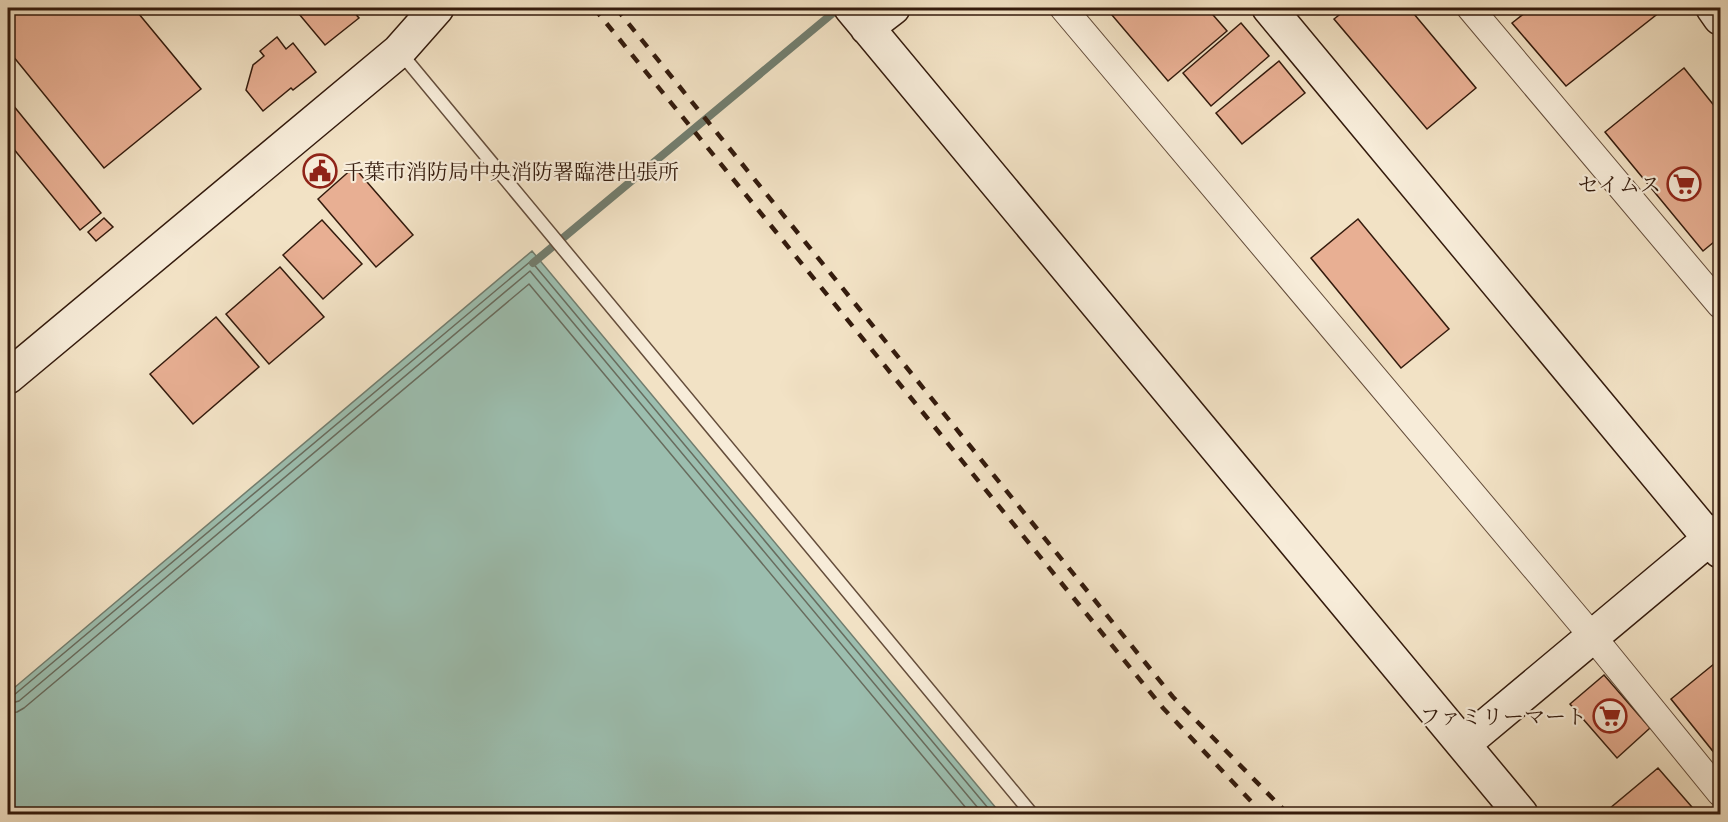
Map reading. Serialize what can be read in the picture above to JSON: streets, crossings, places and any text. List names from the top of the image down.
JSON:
{
  "places": {
    "public building": ["千葉市消防局中央消防署臨港出張所"],
    "supermarket": ["セイムス", "ファミリーマート"]
  }
}
